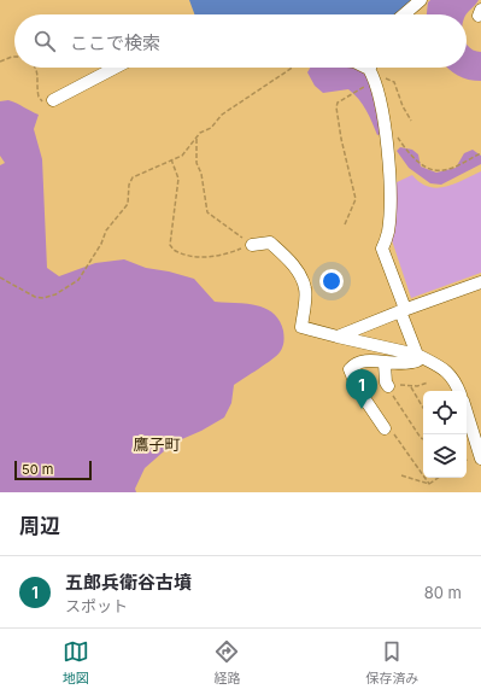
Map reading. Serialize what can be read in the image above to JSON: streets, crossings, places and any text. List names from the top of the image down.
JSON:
{
  "districts": ["鷹子町"],
  "scale_bar": "50 m",
  "page": {
    "search": "ここで検索",
    "pins": "1",
    "scale": "50 m",
    "heading": "周辺",
    "list": [
      {
        "mark": "1",
        "name": "五郎兵衛谷古墳",
        "note": "スポット",
        "value": "80 m"
      }
    ],
    "nav": ["地図", "経路", "保存済み"]
  }
}
